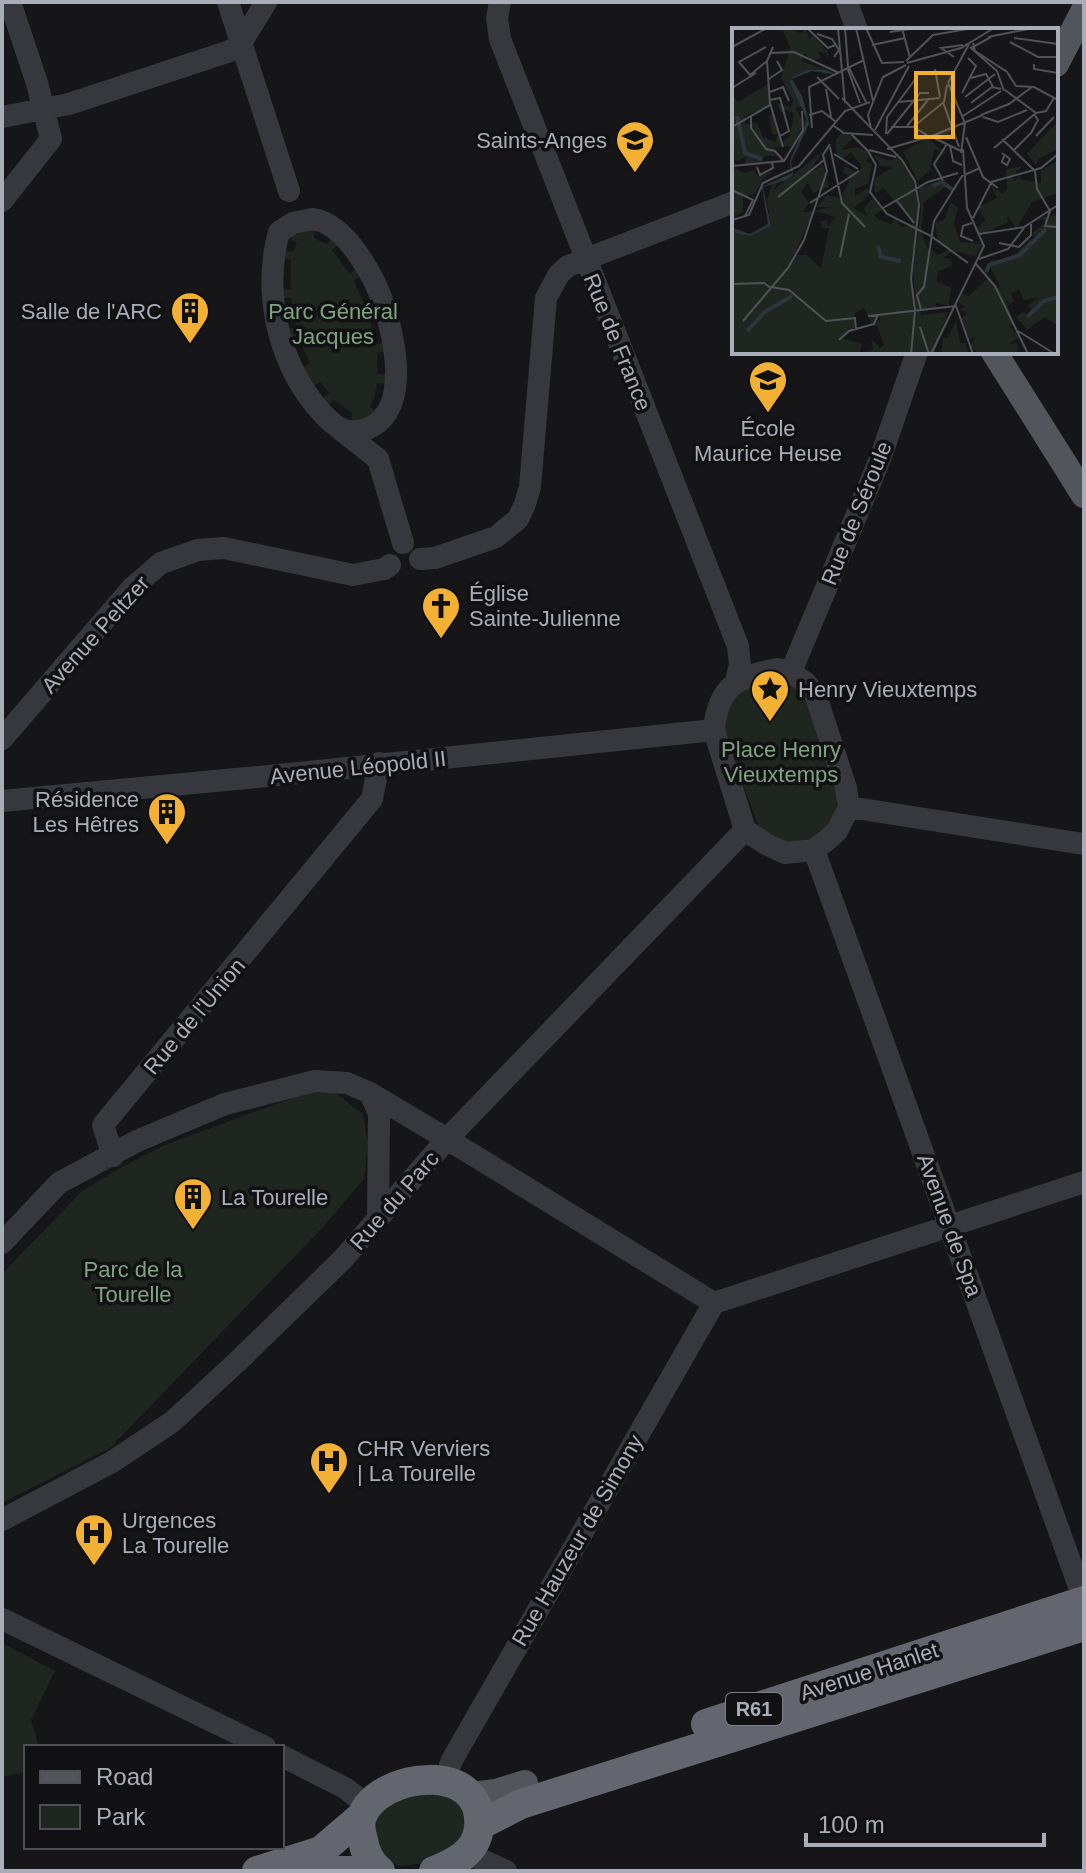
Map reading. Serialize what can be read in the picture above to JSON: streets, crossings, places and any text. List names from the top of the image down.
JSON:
{
  "streets": {
    "highway": ["Avenue Hanlet", "R61"],
    "street": [
      "Rue de France",
      "Rue de Séroule",
      "Avenue Peltzer",
      "Avenue Léopold II",
      "Rue de l'Union",
      "Rue du Parc",
      "Avenue de Spa",
      "Rue Hauzeur de Simony"
    ]
  },
  "crossings": [
    ["Rue de France", "Rue de Séroule"],
    ["Rue de France", "Avenue Léopold II"],
    ["Rue de France", "Rue du Parc"],
    ["Rue de France", "Avenue de Spa"],
    ["Rue de Séroule", "Avenue Léopold II"],
    ["Rue de Séroule", "Rue du Parc"],
    ["Rue de Séroule", "Avenue de Spa"],
    ["Avenue Léopold II", "Rue de l'Union"],
    ["Avenue Léopold II", "Rue du Parc"],
    ["Avenue Léopold II", "Avenue de Spa"],
    ["Rue du Parc", "Avenue de Spa"],
    ["Avenue de Spa", "Avenue Hanlet"],
    ["Rue Hauzeur de Simony", "Avenue Hanlet"],
    ["Rue Hauzeur de Simony", "R61"],
    ["Avenue Hanlet", "R61"]
  ],
  "parks": ["Parc Général Jacques", "Place Henry Vieuxtemps", "Parc de la Tourelle"],
  "places": {
    "school or university": ["Saints-Anges", "École Maurice Heuse"],
    "building": ["Salle de l'ARC", "Résidence Les Hêtres", "La Tourelle"],
    "church": ["Église Sainte-Julienne"],
    "place": ["Henry Vieuxtemps"],
    "hospital": ["CHR Verviers | La Tourelle", "Urgences La Tourelle"]
  },
  "legend": ["Road", "Park"],
  "scale_bar": "100 m"
}
